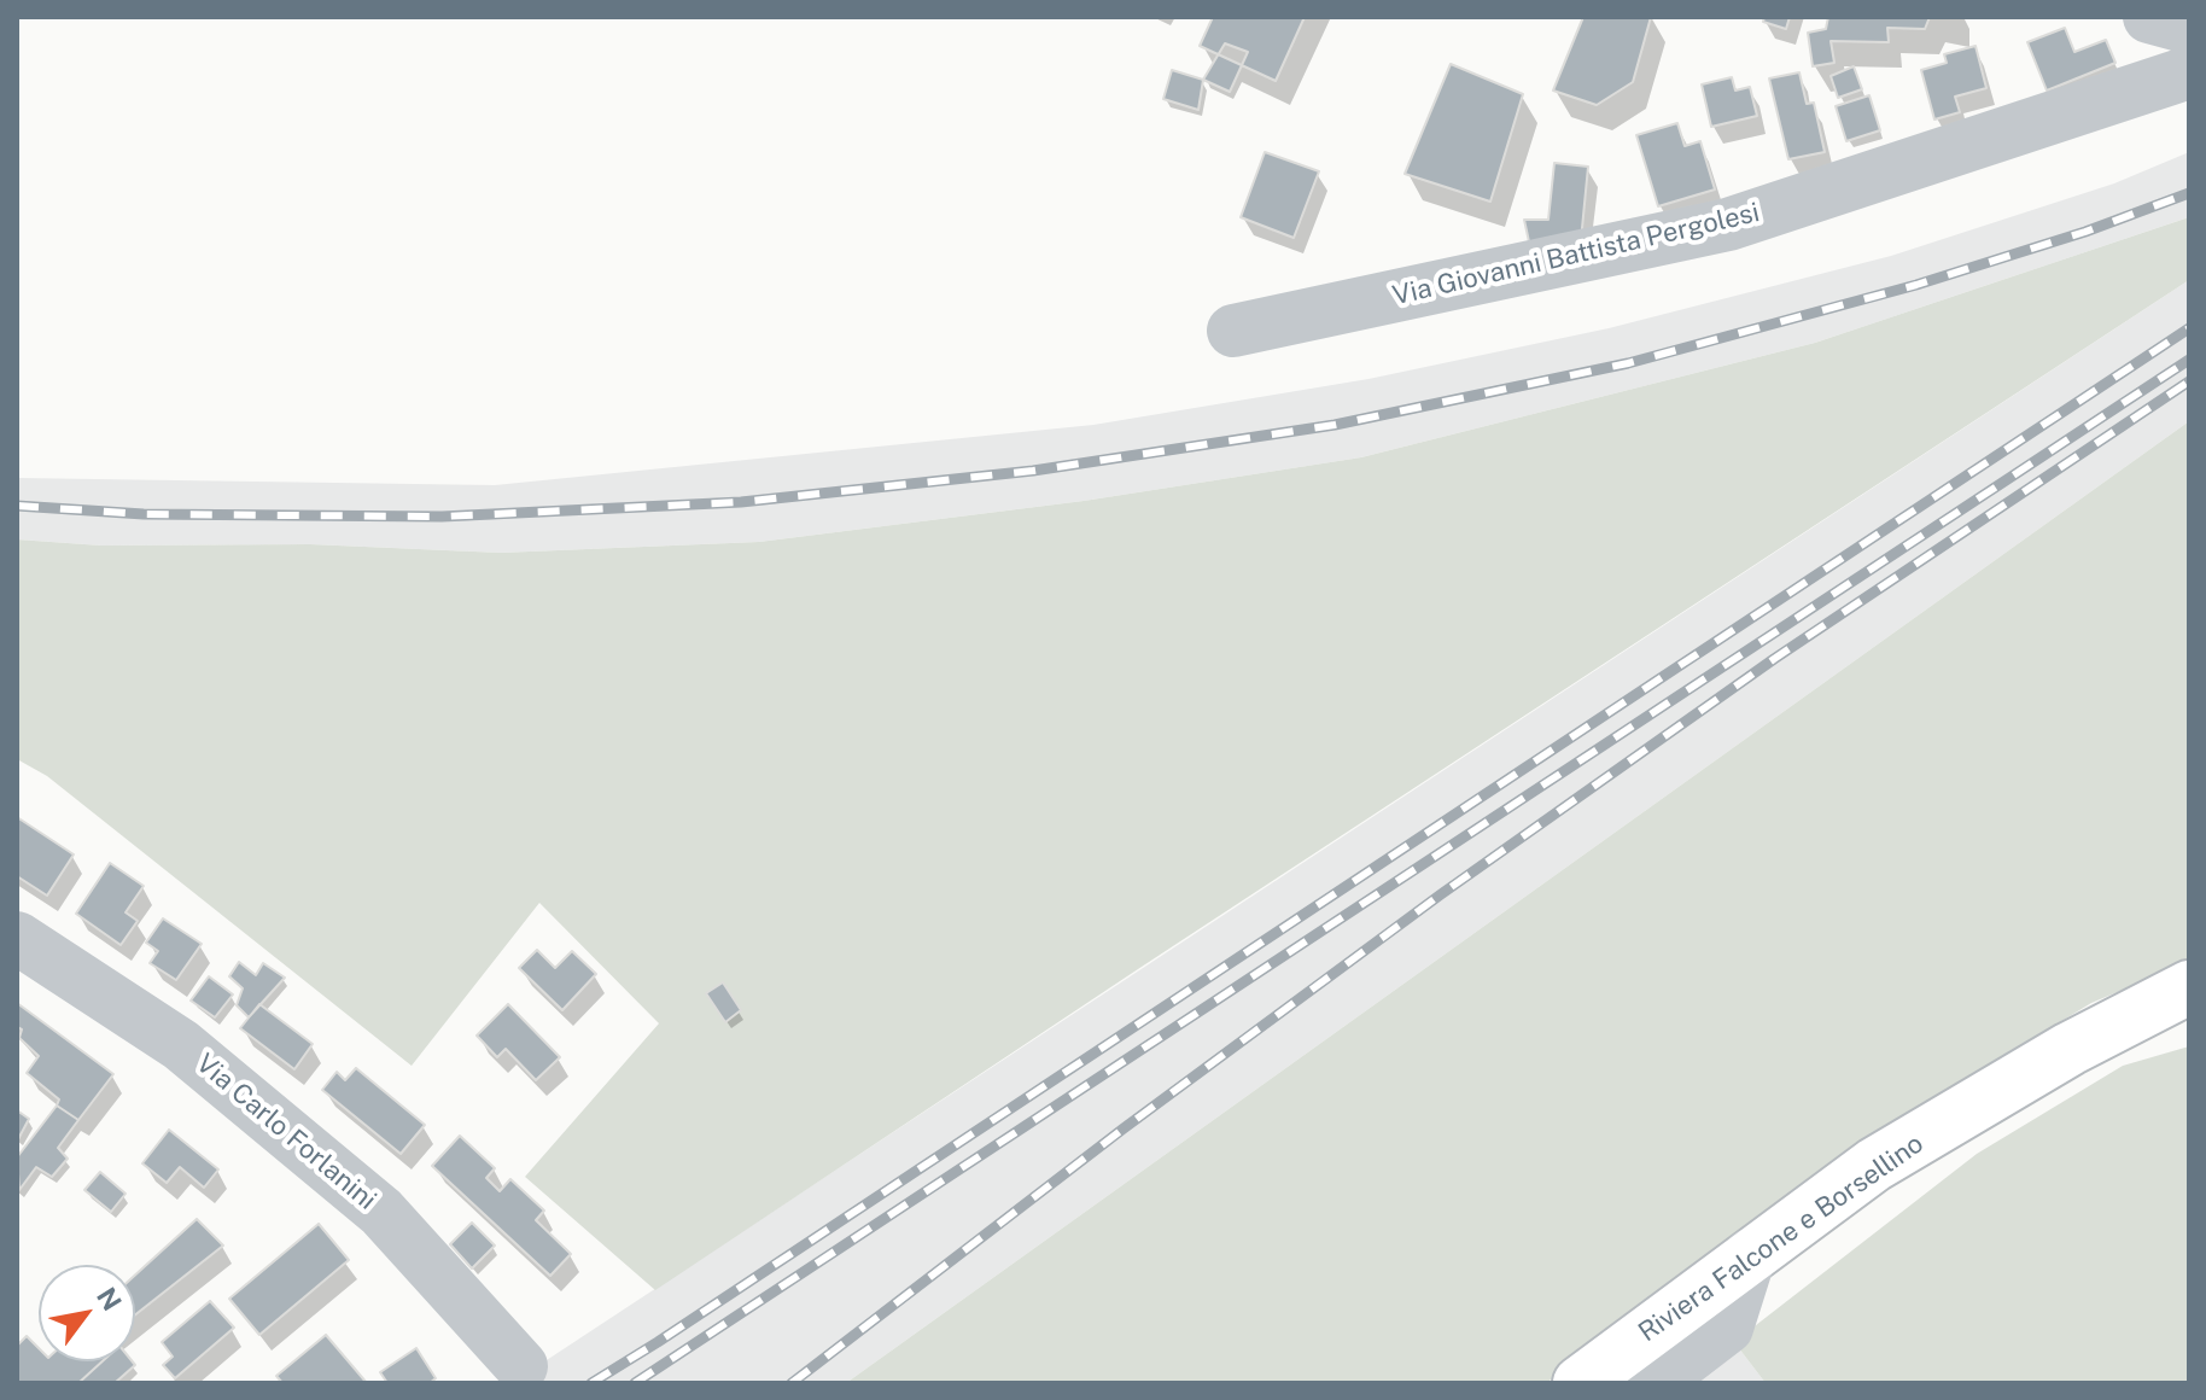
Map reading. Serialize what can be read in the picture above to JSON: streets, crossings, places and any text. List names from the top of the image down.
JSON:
{
  "streets": {
    "main road": ["Riviera Falcone e Borsellino"],
    "street": ["Via Giovanni Battista Pergolesi", "Via Carlo Forlanini"]
  },
  "north": "top right"
}
